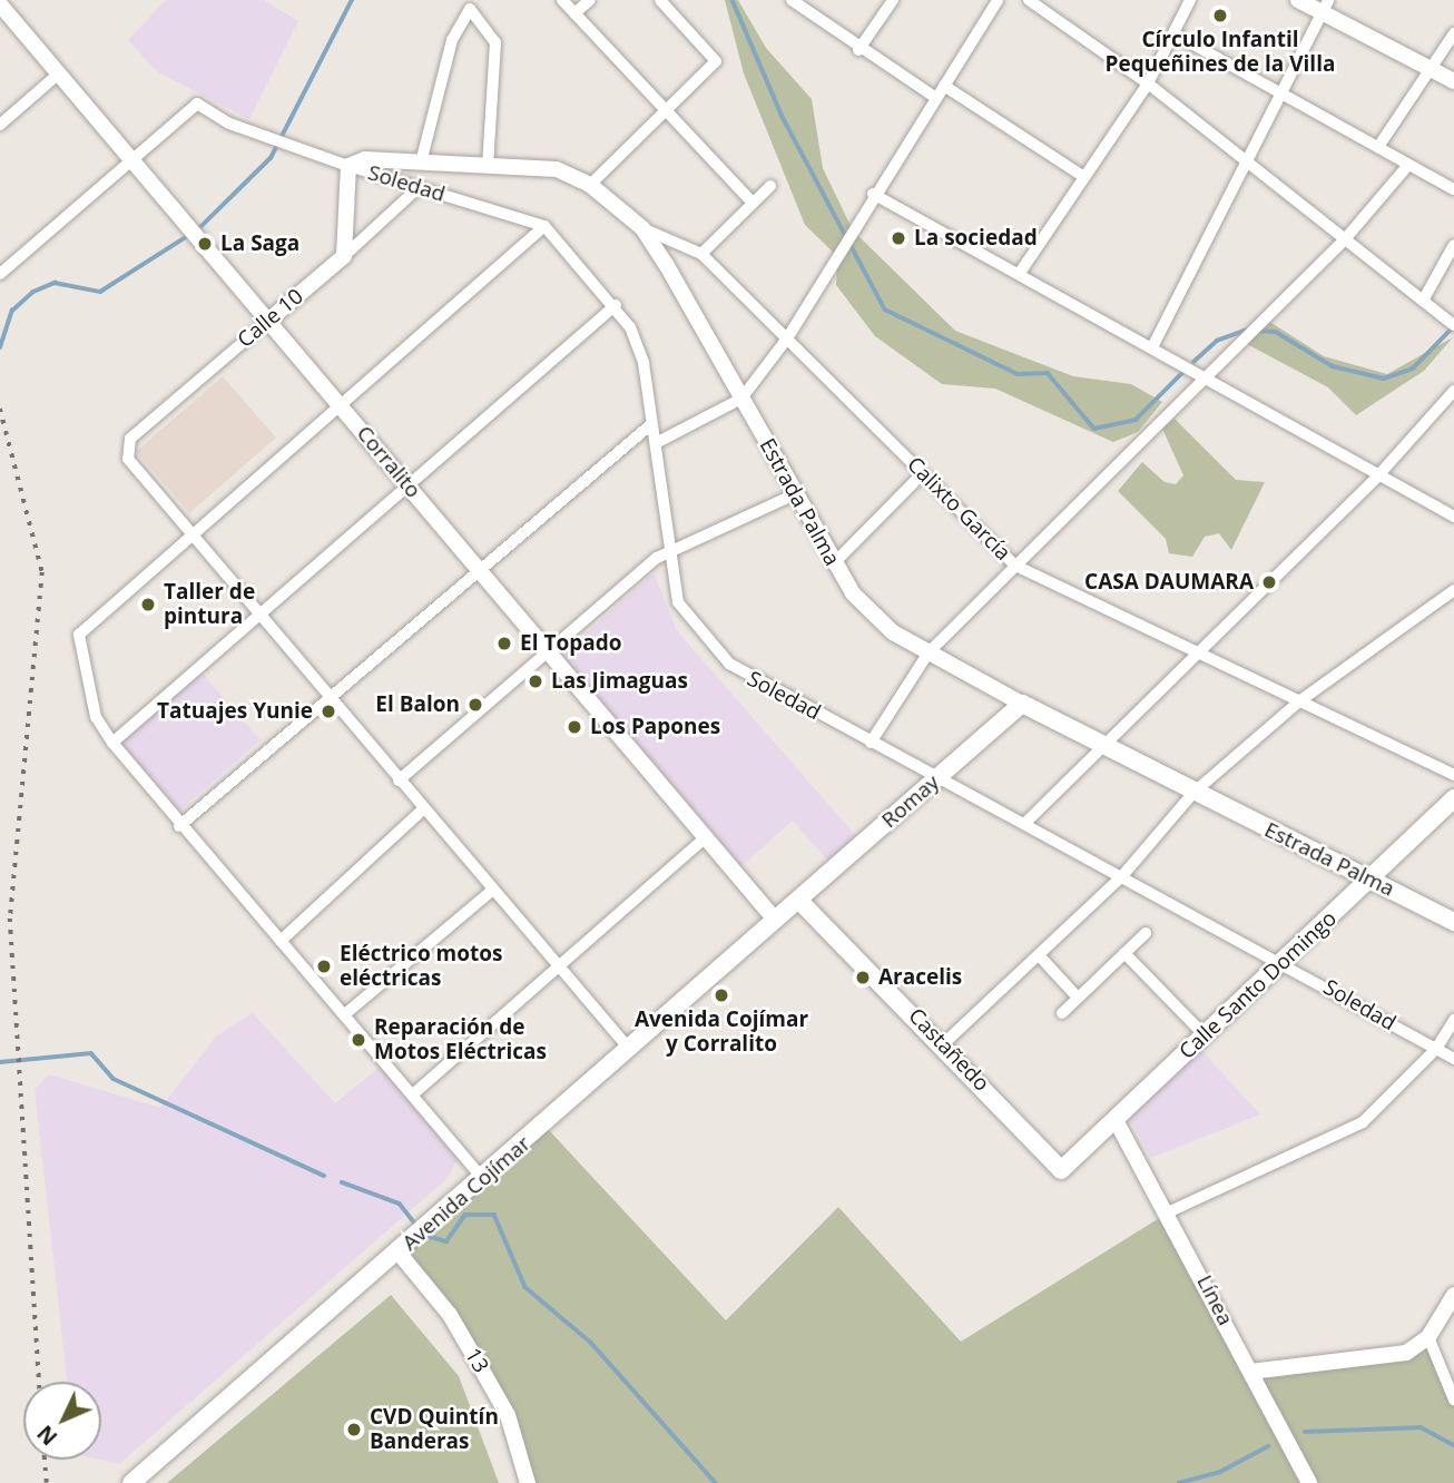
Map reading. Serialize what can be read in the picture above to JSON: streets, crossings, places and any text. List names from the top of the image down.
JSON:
{
  "streets": {
    "main road": [
      "Estrada Palma",
      "Romay",
      "Calle Santo Domingo",
      "Castañedo",
      "Avenida Cojímar"
    ],
    "street": [
      "Soledad",
      "Calle 10",
      "Corralito",
      "Calixto García",
      "Línea",
      "13"
    ]
  },
  "crossings": [
    ["Soledad", "Calle 10"],
    ["Soledad", "Estrada Palma"],
    ["Soledad", "Romay"],
    ["Soledad", "Calle Santo Domingo"],
    ["Calle 10", "Corralito"],
    ["Corralito", "Estrada Palma"],
    ["Corralito", "Avenida Cojímar"],
    ["Estrada Palma", "Calixto García"],
    ["Estrada Palma", "Romay"],
    ["Estrada Palma", "Calle Santo Domingo"],
    ["Romay", "Castañedo"],
    ["Romay", "Avenida Cojímar"],
    ["Calle Santo Domingo", "Castañedo"],
    ["Calle Santo Domingo", "Línea"],
    ["Castañedo", "Avenida Cojímar"],
    ["Avenida Cojímar", "13"]
  ],
  "places": [
    "Círculo Infantil Pequeñines de la Villa",
    "La sociedad",
    "La Saga",
    "CASA DAUMARA",
    "Taller de pintura",
    "El Topado",
    "Las Jimaguas",
    "El Balon",
    "Tatuajes Yunie",
    "Los Papones",
    "Eléctrico motos eléctricas",
    "Aracelis",
    "Avenida Cojímar y Corralito",
    "Reparación de Motos Eléctricas",
    "CVD Quintín Banderas"
  ],
  "north": "bottom left"
}
